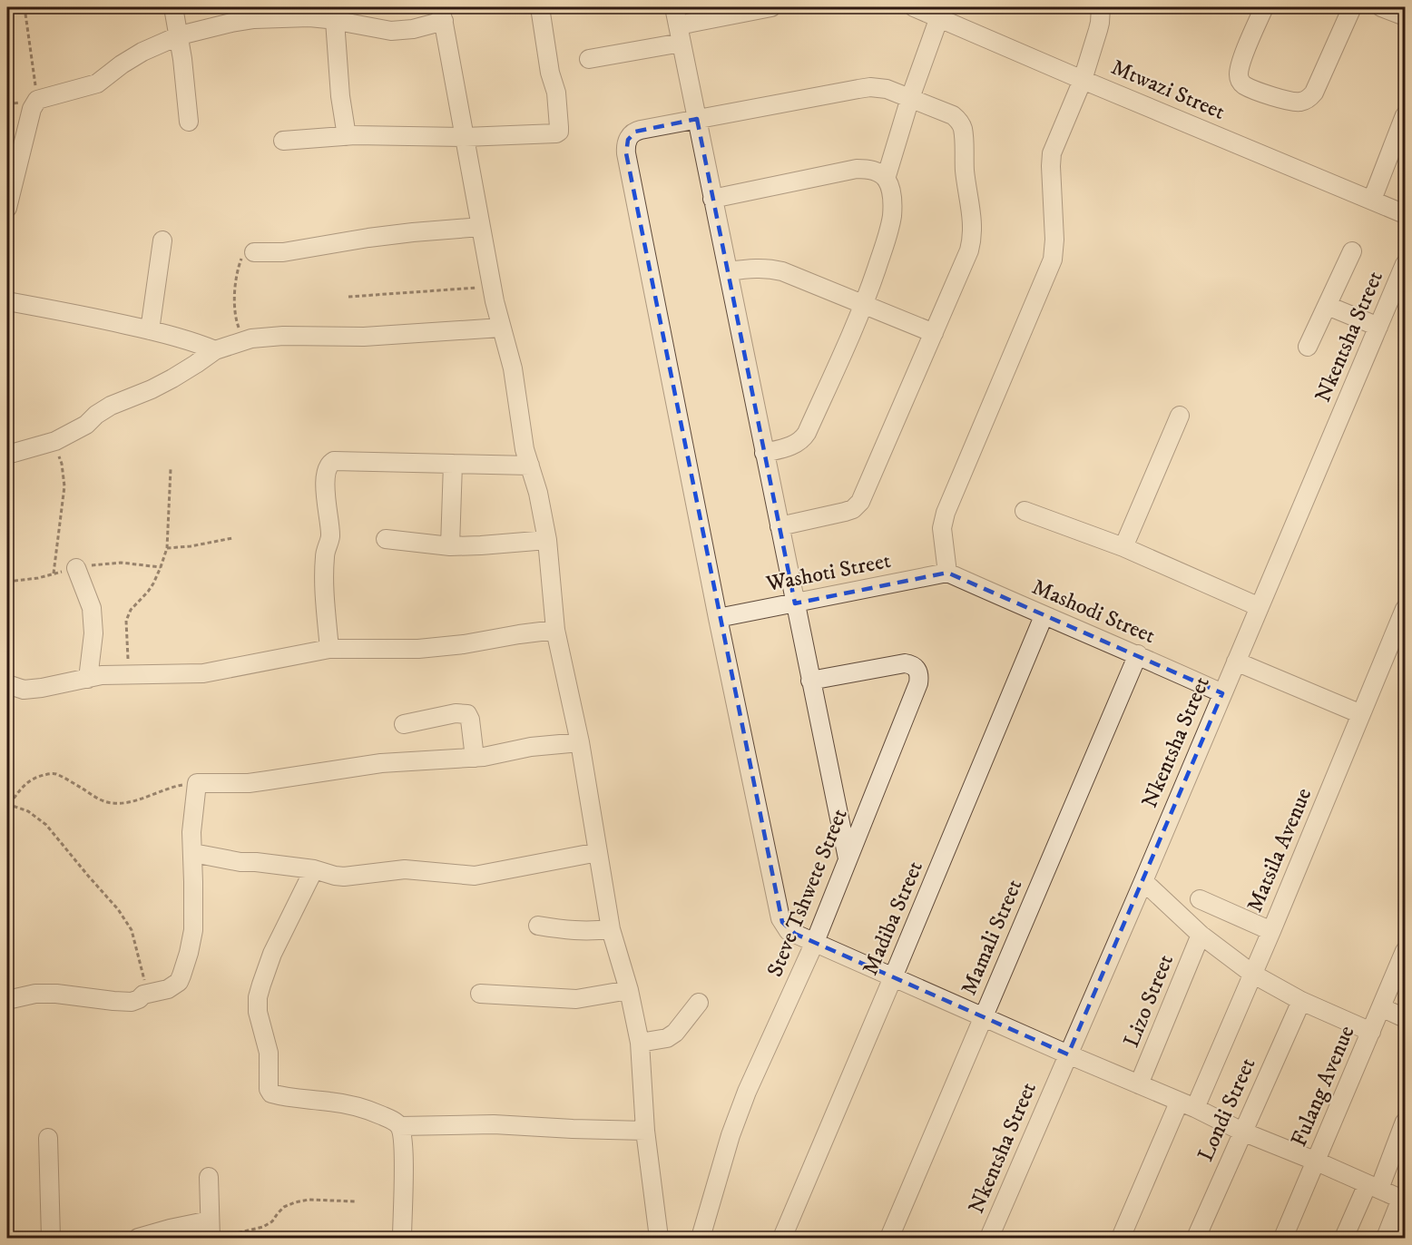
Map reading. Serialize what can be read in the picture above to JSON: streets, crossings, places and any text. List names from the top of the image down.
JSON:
{
  "streets": {
    "street": [
      "Mtwazi Street",
      "Nkentsha Street",
      "Washoti Street",
      "Mashodi Street",
      "Matsila Avenue",
      "Steve Tshwete Street",
      "Madiba Street",
      "Mamali Street",
      "Lizo Street",
      "Fulang Avenue",
      "Londi Street"
    ]
  },
  "crossings": [
    ["Nkentsha Street", "Mashodi Street"],
    ["Washoti Street", "Mashodi Street"],
    ["Mashodi Street", "Madiba Street"],
    ["Mashodi Street", "Mamali Street"]
  ]
}
